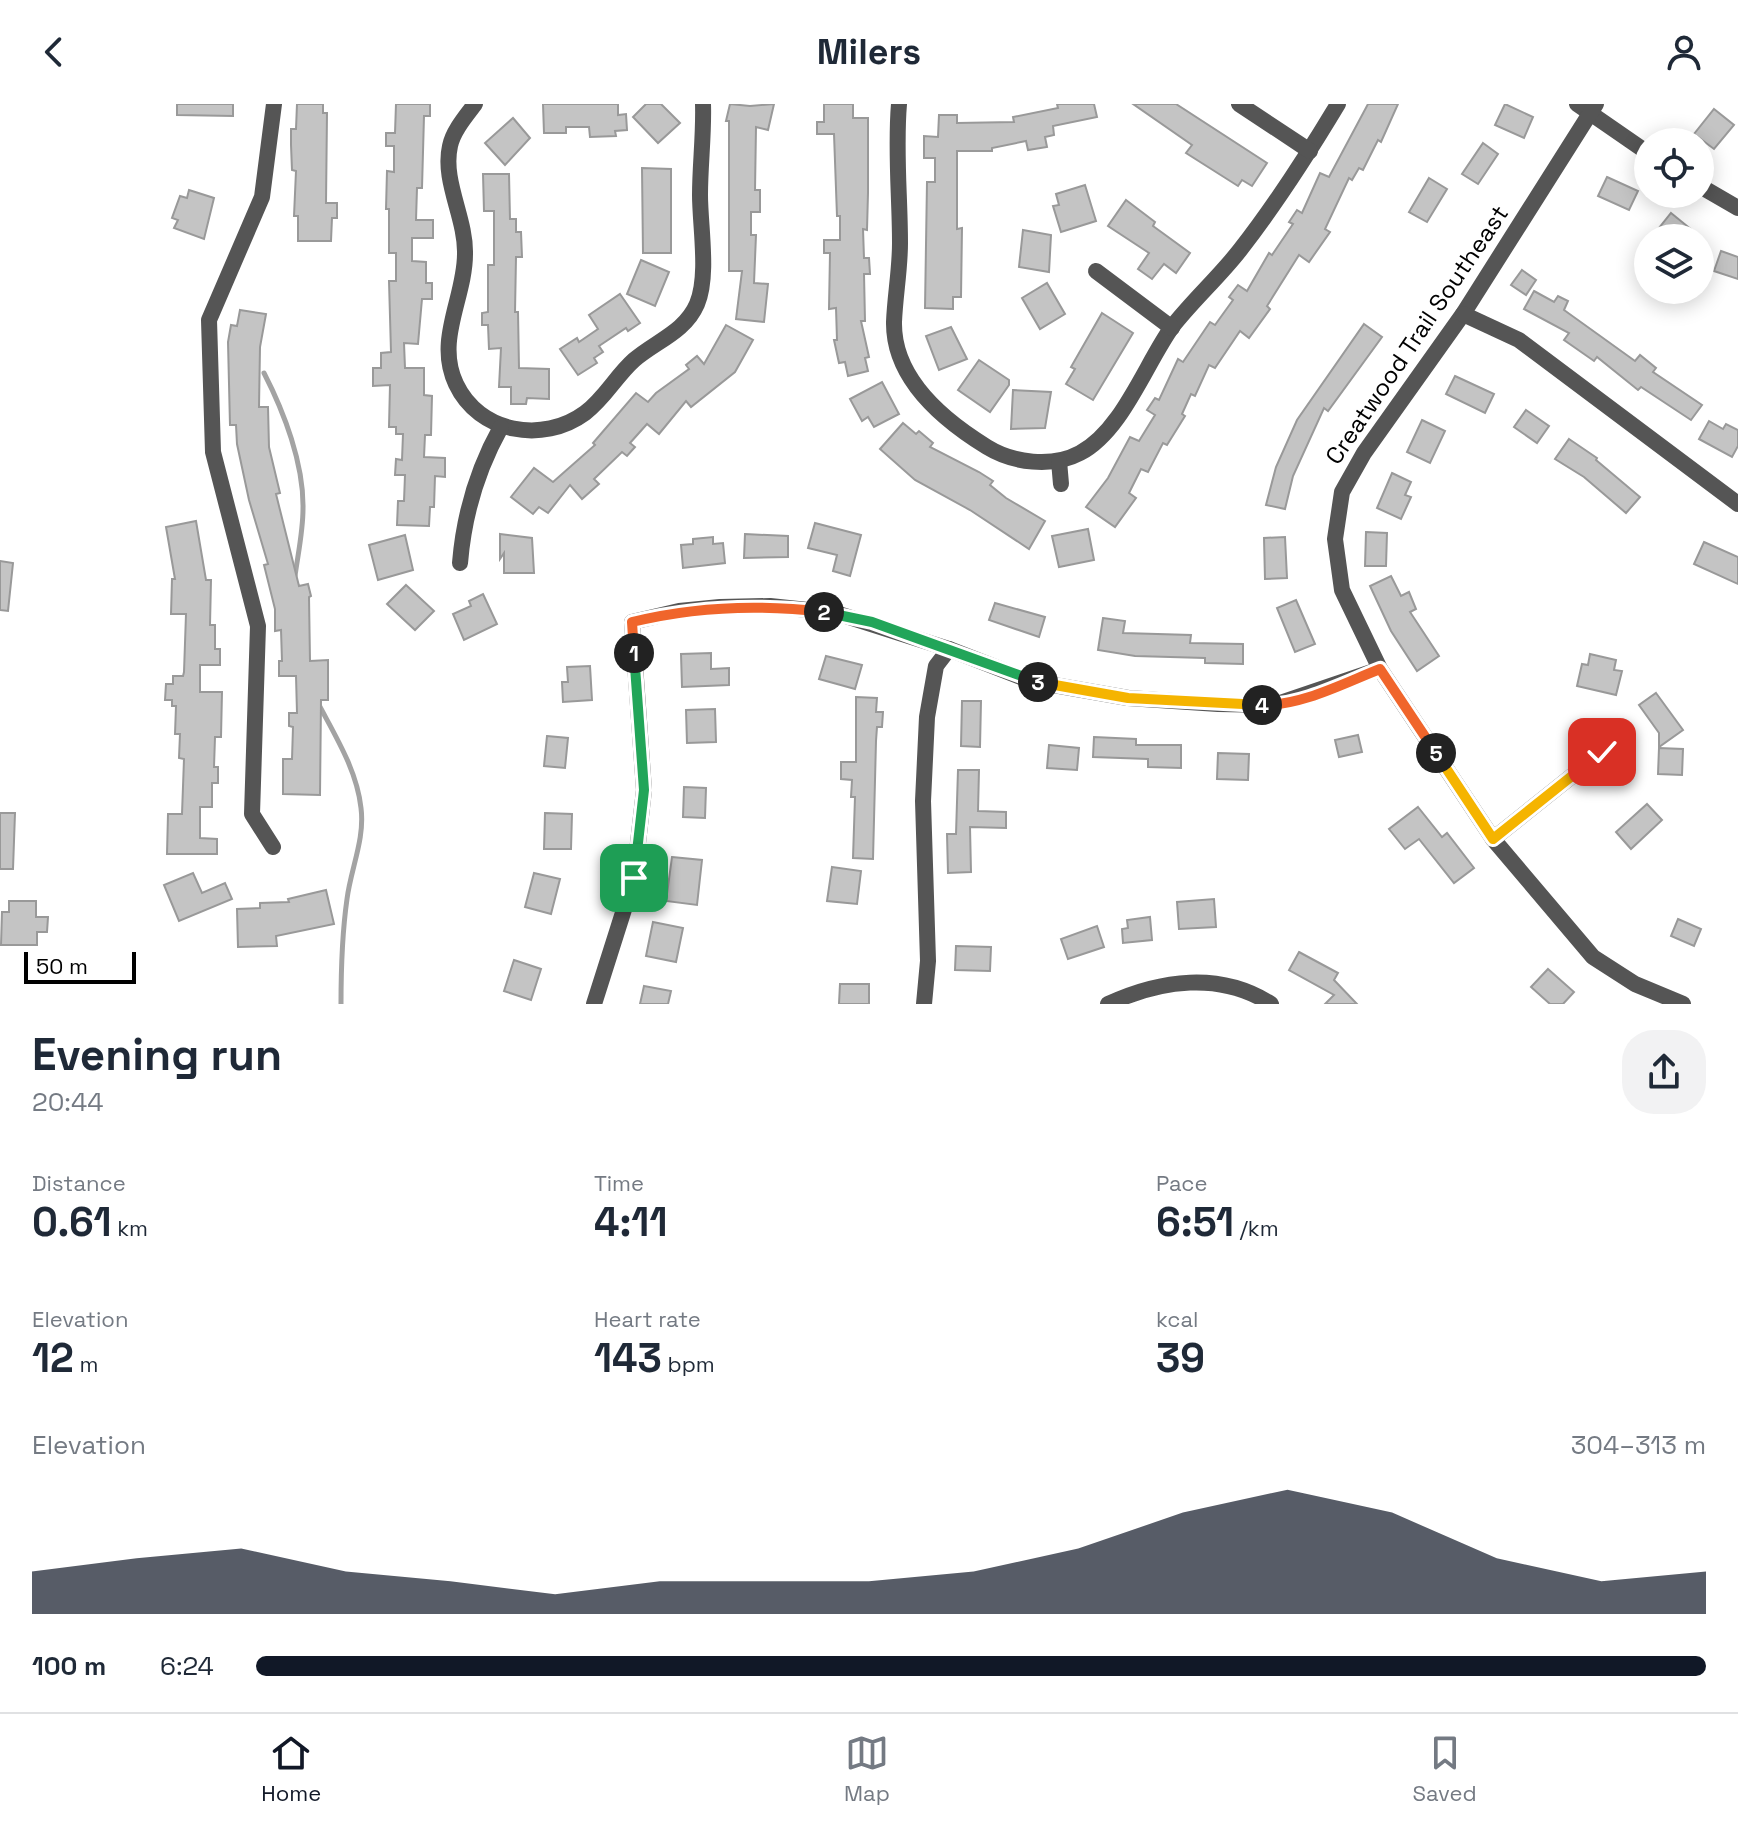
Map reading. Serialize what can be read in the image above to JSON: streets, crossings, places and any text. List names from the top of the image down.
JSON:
{
  "streets": {
    "street": ["Creatwood Trail Southeast"]
  },
  "scale_bar": "50 m",
  "page": {
    "header": "Milers",
    "pins": [
      "2",
      "1",
      "3",
      "4",
      "5"
    ],
    "scale": "50 m",
    "heading": ["Evening run", "20:44"],
    "stats": [
      ["Distance", "0.61 km"],
      ["Time", "4:11"],
      ["Pace", "6:51 /km"],
      ["Elevation", "12 m"],
      ["Heart rate", "143 bpm"],
      ["kcal", "39"]
    ],
    "chart": ["Elevation", "304–313 m"],
    "list": [
      {
        "name": "100 m",
        "note": "6:24"
      }
    ],
    "tabs": ["Home", "Map", "Saved"]
  }
}
